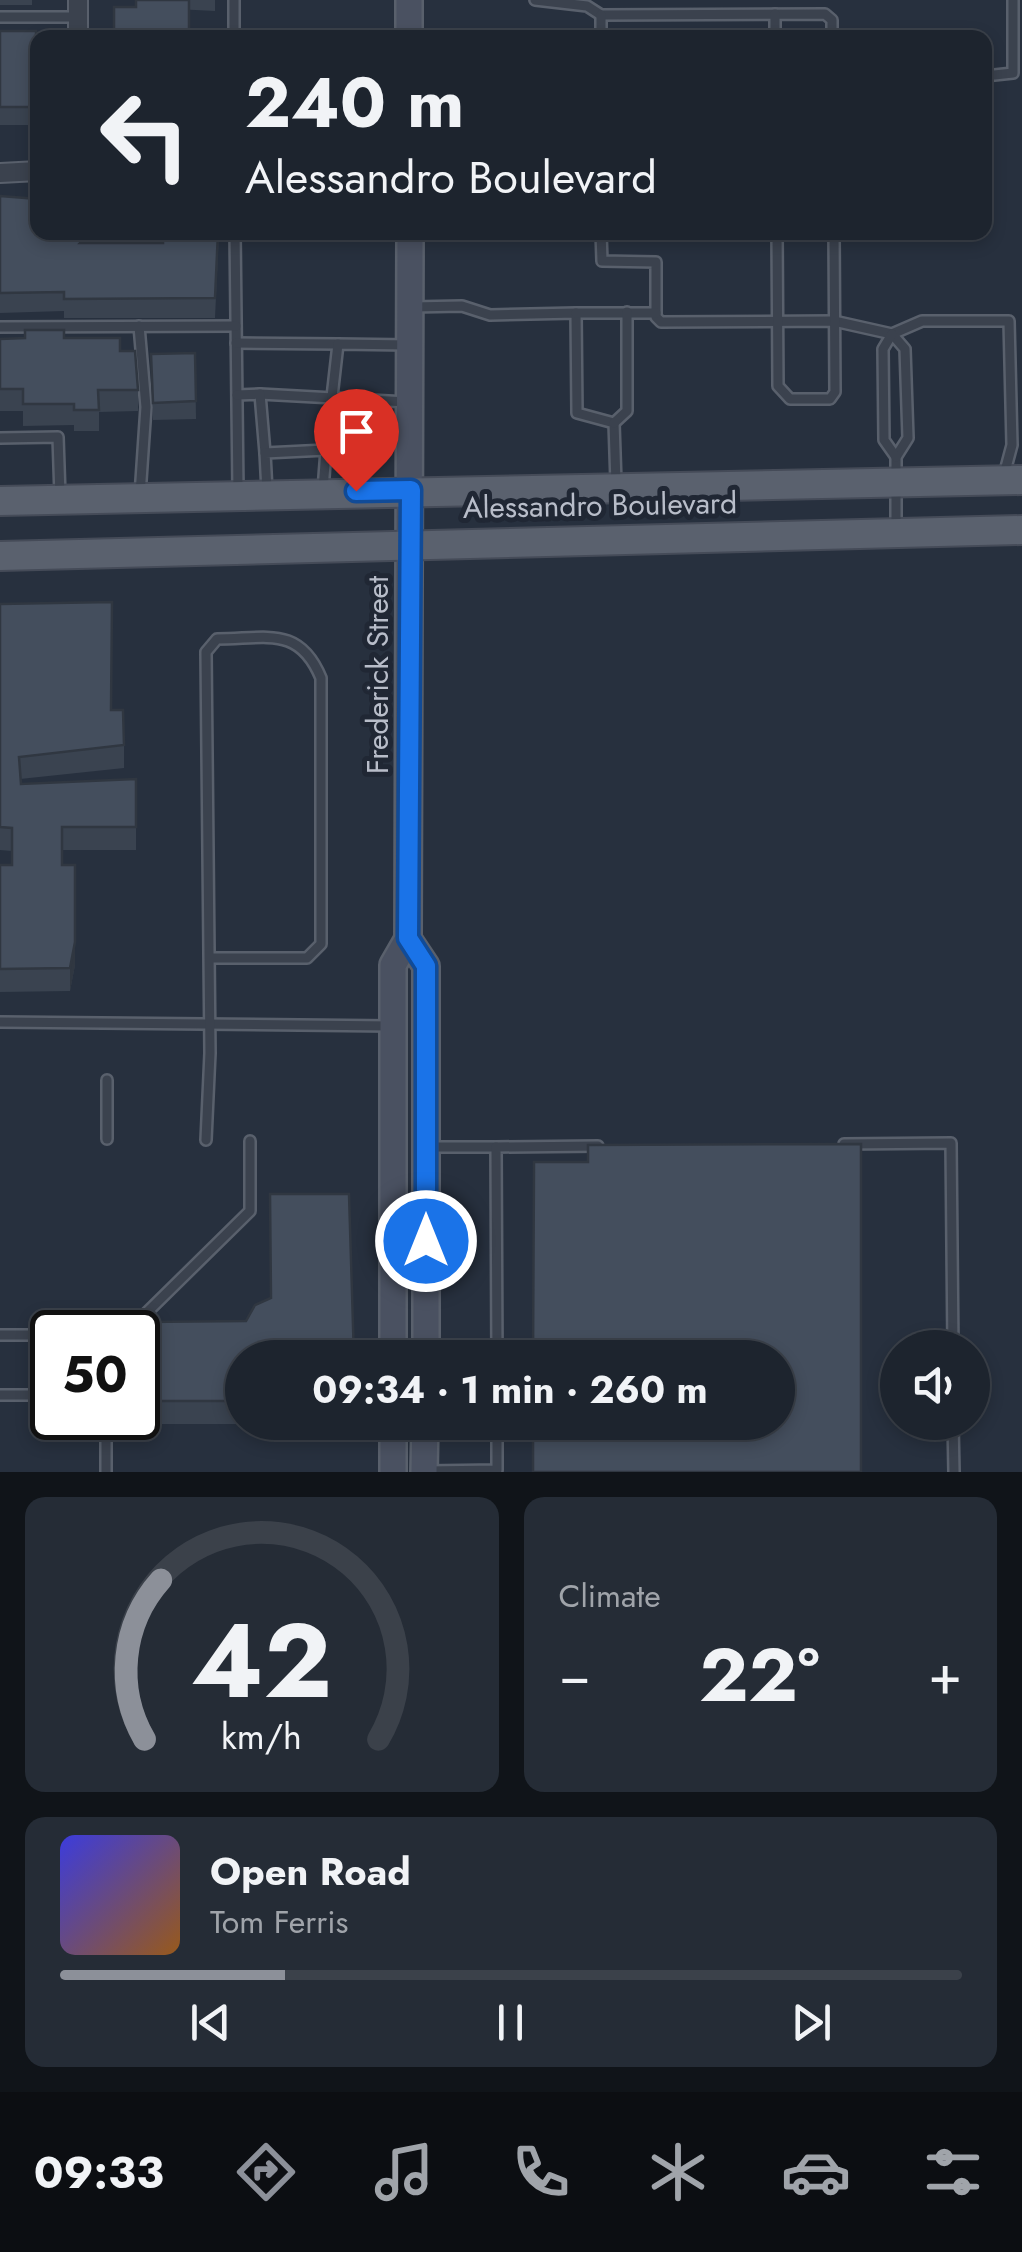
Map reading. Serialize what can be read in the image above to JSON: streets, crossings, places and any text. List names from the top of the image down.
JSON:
{
  "streets": {
    "main road": ["Alessandro Boulevard", "Frederick Street"]
  },
  "crossings": [
    ["Alessandro Boulevard", "Frederick Street"]
  ],
  "page": {
    "turn": ["240 m", "Alessandro Boulevard"],
    "limit": "50",
    "trip": "09:34 · 1 min · 260 m",
    "tile": "Climate",
    "heat": ["−", "22°", "+"],
    "song": ["Open Road", "Tom Ferris"],
    "tabs": "09:33",
    "gauge": ["42", "km/h"]
  }
}
